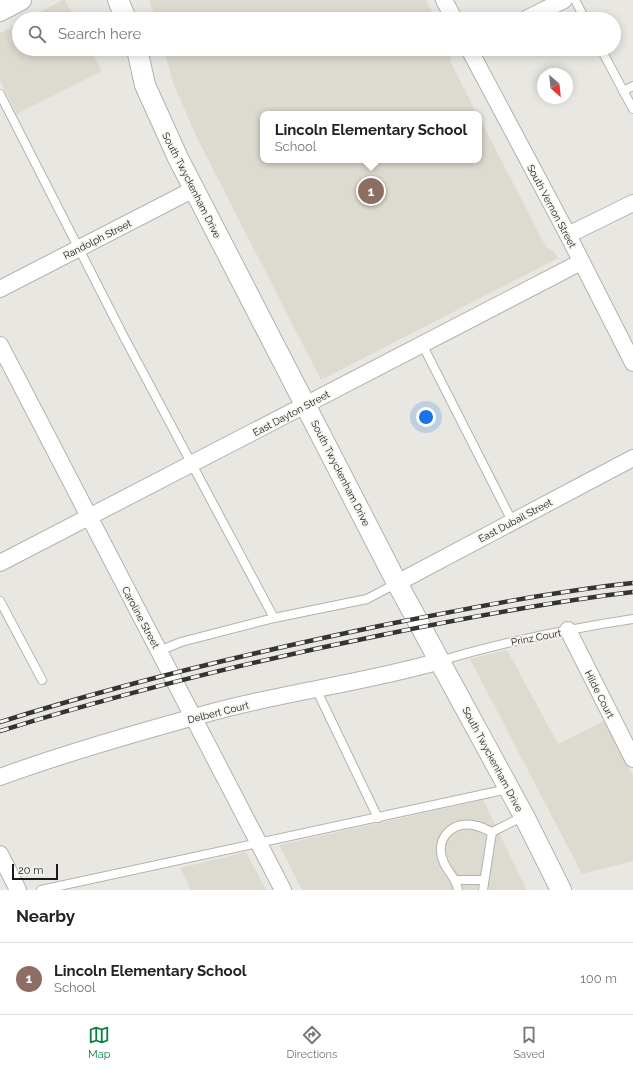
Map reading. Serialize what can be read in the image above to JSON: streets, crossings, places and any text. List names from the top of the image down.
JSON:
{
  "streets": {
    "street": [
      "South Twyckenham Drive",
      "South Vernon Street",
      "Randolph Street",
      "East Dayton Street",
      "East Dubail Street",
      "Caroline Street",
      "Hilde Court",
      "Delbert Court"
    ],
    "lane": ["Prinz Court"]
  },
  "crossings": [
    ["South Twyckenham Drive", "Randolph Street"],
    ["South Twyckenham Drive", "East Dayton Street"],
    ["South Twyckenham Drive", "East Dubail Street"],
    ["South Twyckenham Drive", "Prinz Court"],
    ["South Twyckenham Drive", "Delbert Court"],
    ["South Vernon Street", "East Dayton Street"],
    ["East Dayton Street", "Caroline Street"],
    ["Caroline Street", "Delbert Court"],
    ["Prinz Court", "Hilde Court"],
    ["Prinz Court", "Delbert Court"]
  ],
  "scale_bar": "20 m",
  "north": "bottom right",
  "page": {
    "search": "Search here",
    "popup": ["Lincoln Elementary School", "School"],
    "pins": "1",
    "scale": "20 m",
    "heading": "Nearby",
    "list": [
      {
        "mark": "1",
        "name": "Lincoln Elementary School",
        "note": "School",
        "value": "100 m"
      }
    ],
    "nav": ["Map", "Directions", "Saved"]
  }
}
